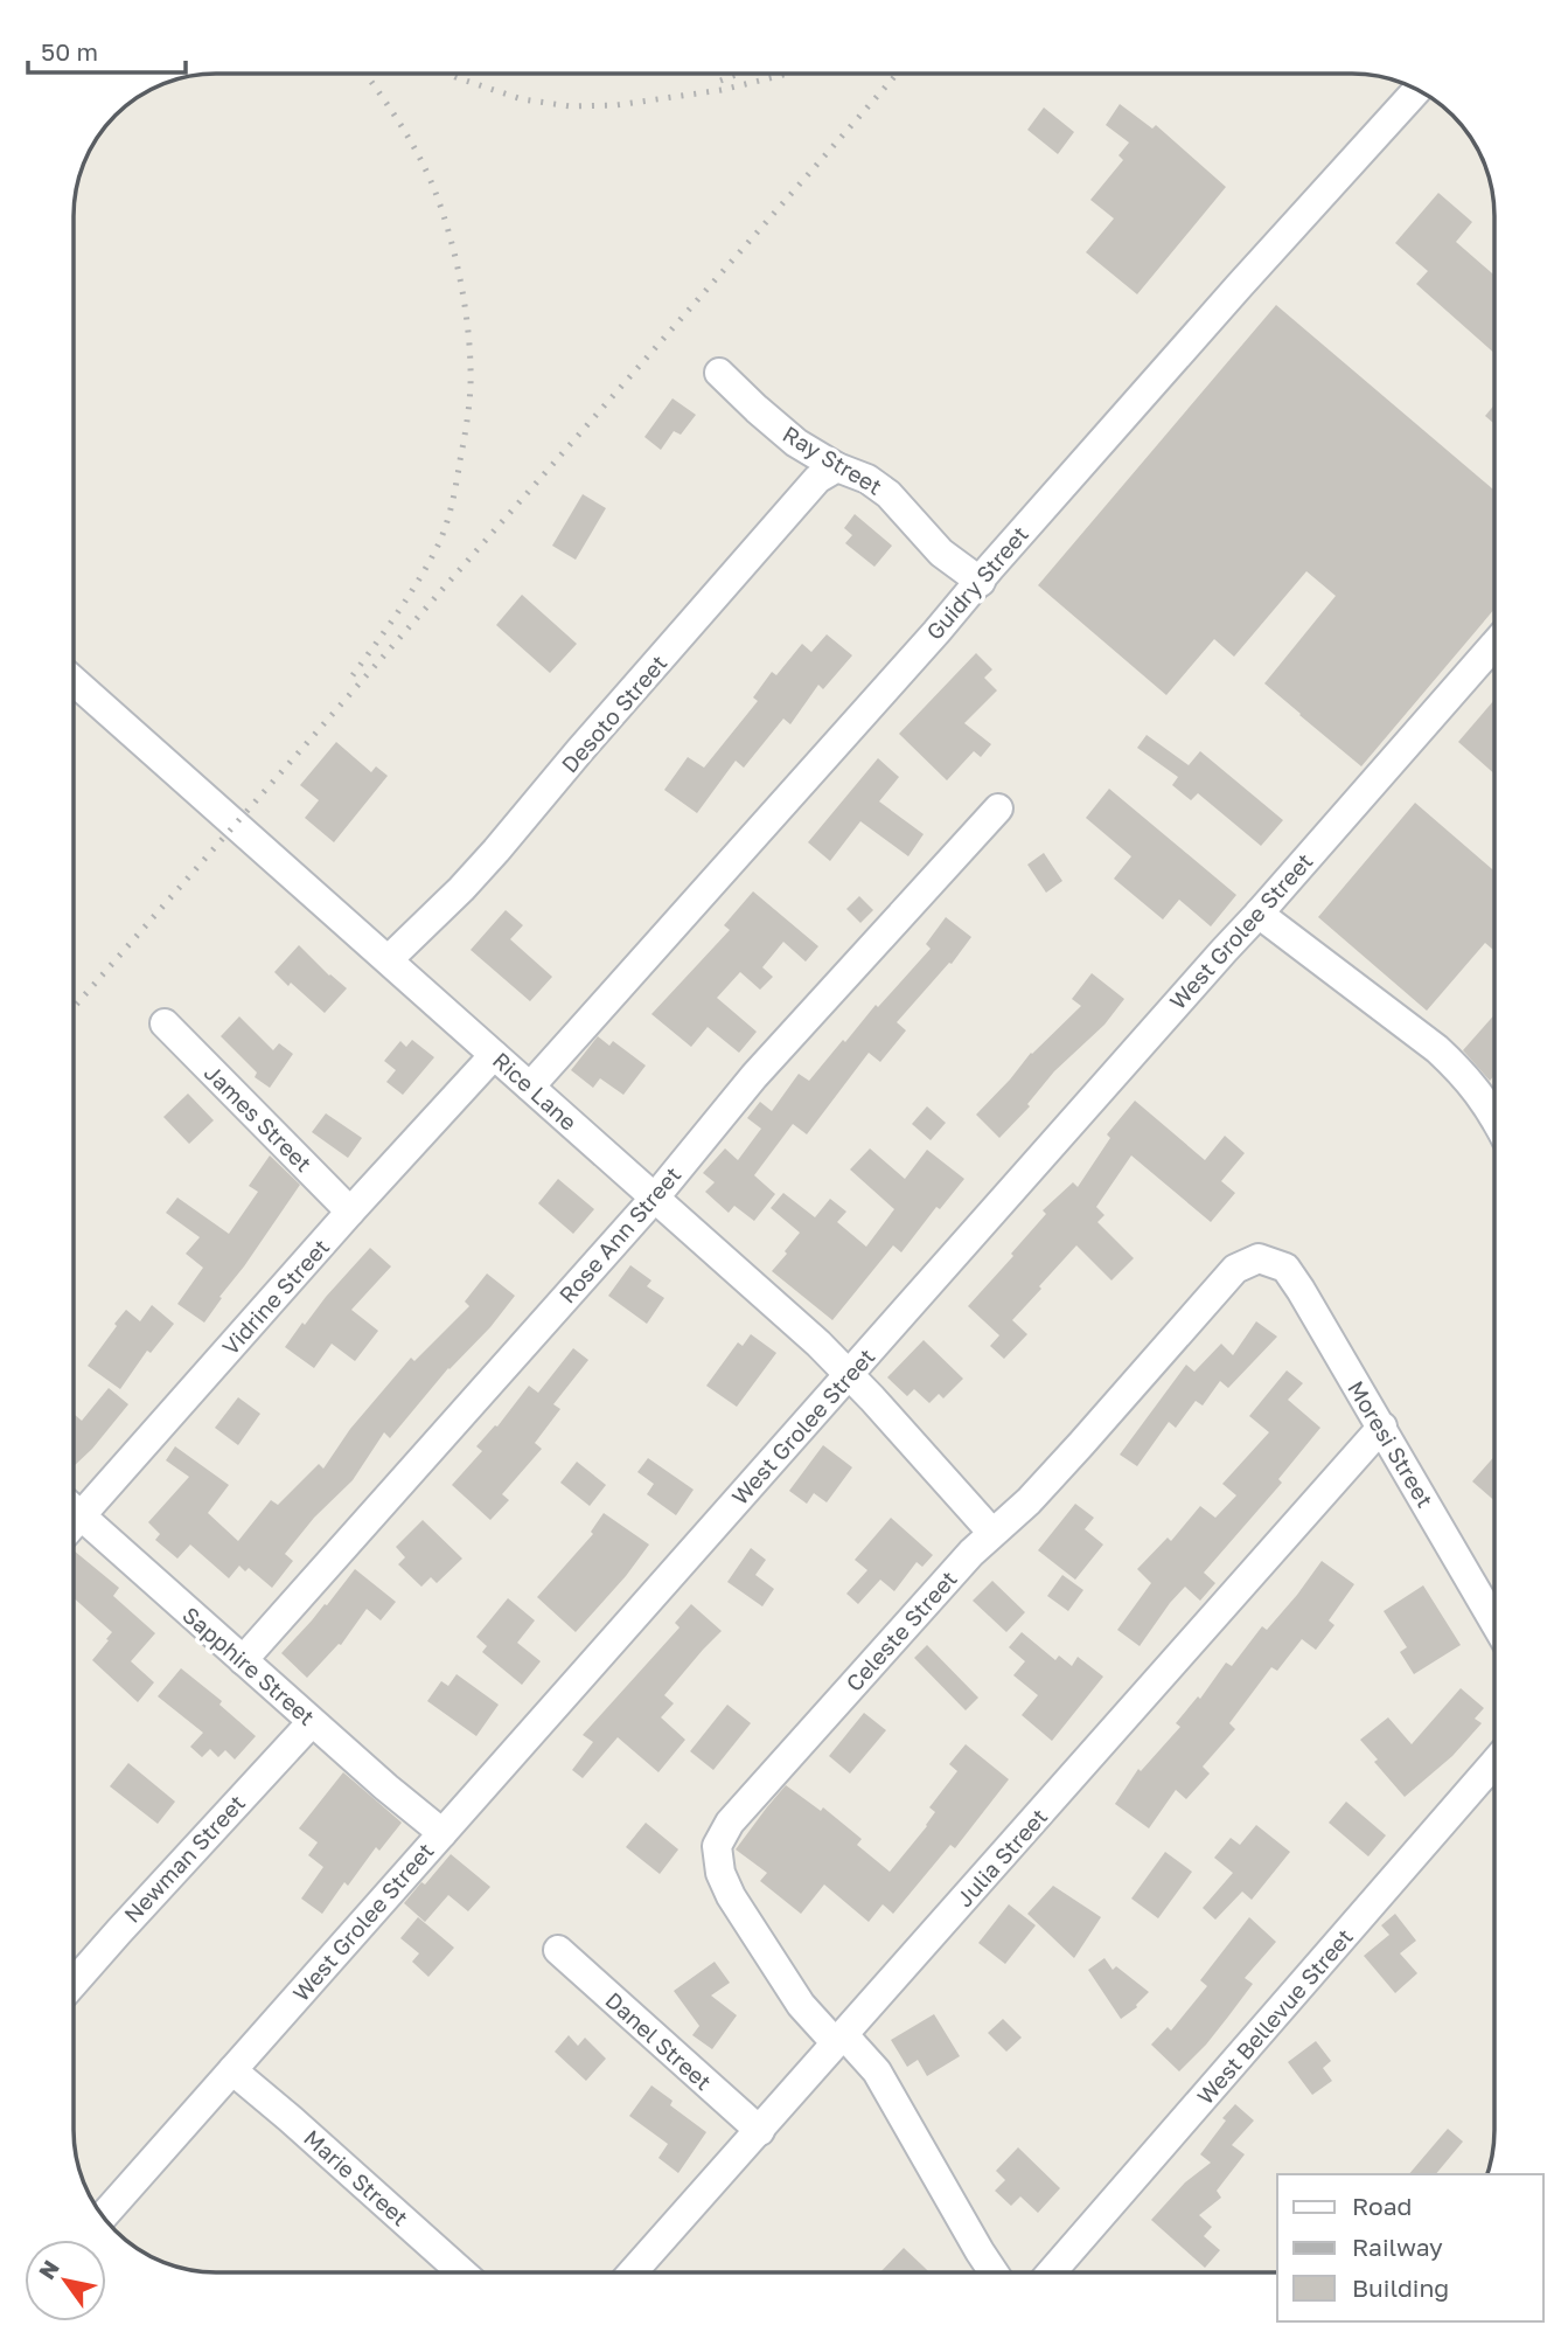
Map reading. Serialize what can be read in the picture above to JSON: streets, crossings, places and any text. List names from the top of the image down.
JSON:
{
  "streets": {
    "street": [
      "Ray Street",
      "Guidry Street",
      "Desoto Street",
      "West Grolee Street",
      "Rice Lane",
      "James Street",
      "Rose Ann Street",
      "Vidrine Street",
      "Moresi Street",
      "Celeste Street",
      "Sapphire Street",
      "Julia Street",
      "Newman Street",
      "West Bellevue Street",
      "Danel Street",
      "Marie Street"
    ]
  },
  "crossings": [
    ["Ray Street", "Guidry Street"],
    ["Ray Street", "Desoto Street"],
    ["Guidry Street", "Rice Lane"],
    ["Desoto Street", "Rice Lane"],
    ["West Grolee Street", "Rice Lane"],
    ["West Grolee Street", "Sapphire Street"],
    ["West Grolee Street", "Marie Street"],
    ["Rice Lane", "Rose Ann Street"],
    ["Rice Lane", "Vidrine Street"],
    ["Rice Lane", "Celeste Street"],
    ["James Street", "Vidrine Street"],
    ["Rose Ann Street", "Sapphire Street"],
    ["Vidrine Street", "Sapphire Street"],
    ["Moresi Street", "Celeste Street"],
    ["Moresi Street", "Julia Street"],
    ["Celeste Street", "Julia Street"],
    ["Sapphire Street", "Newman Street"],
    ["Julia Street", "Danel Street"]
  ],
  "legend": ["Road", "Railway", "Building"],
  "scale_bar": "50 m",
  "north": "top left"
}
